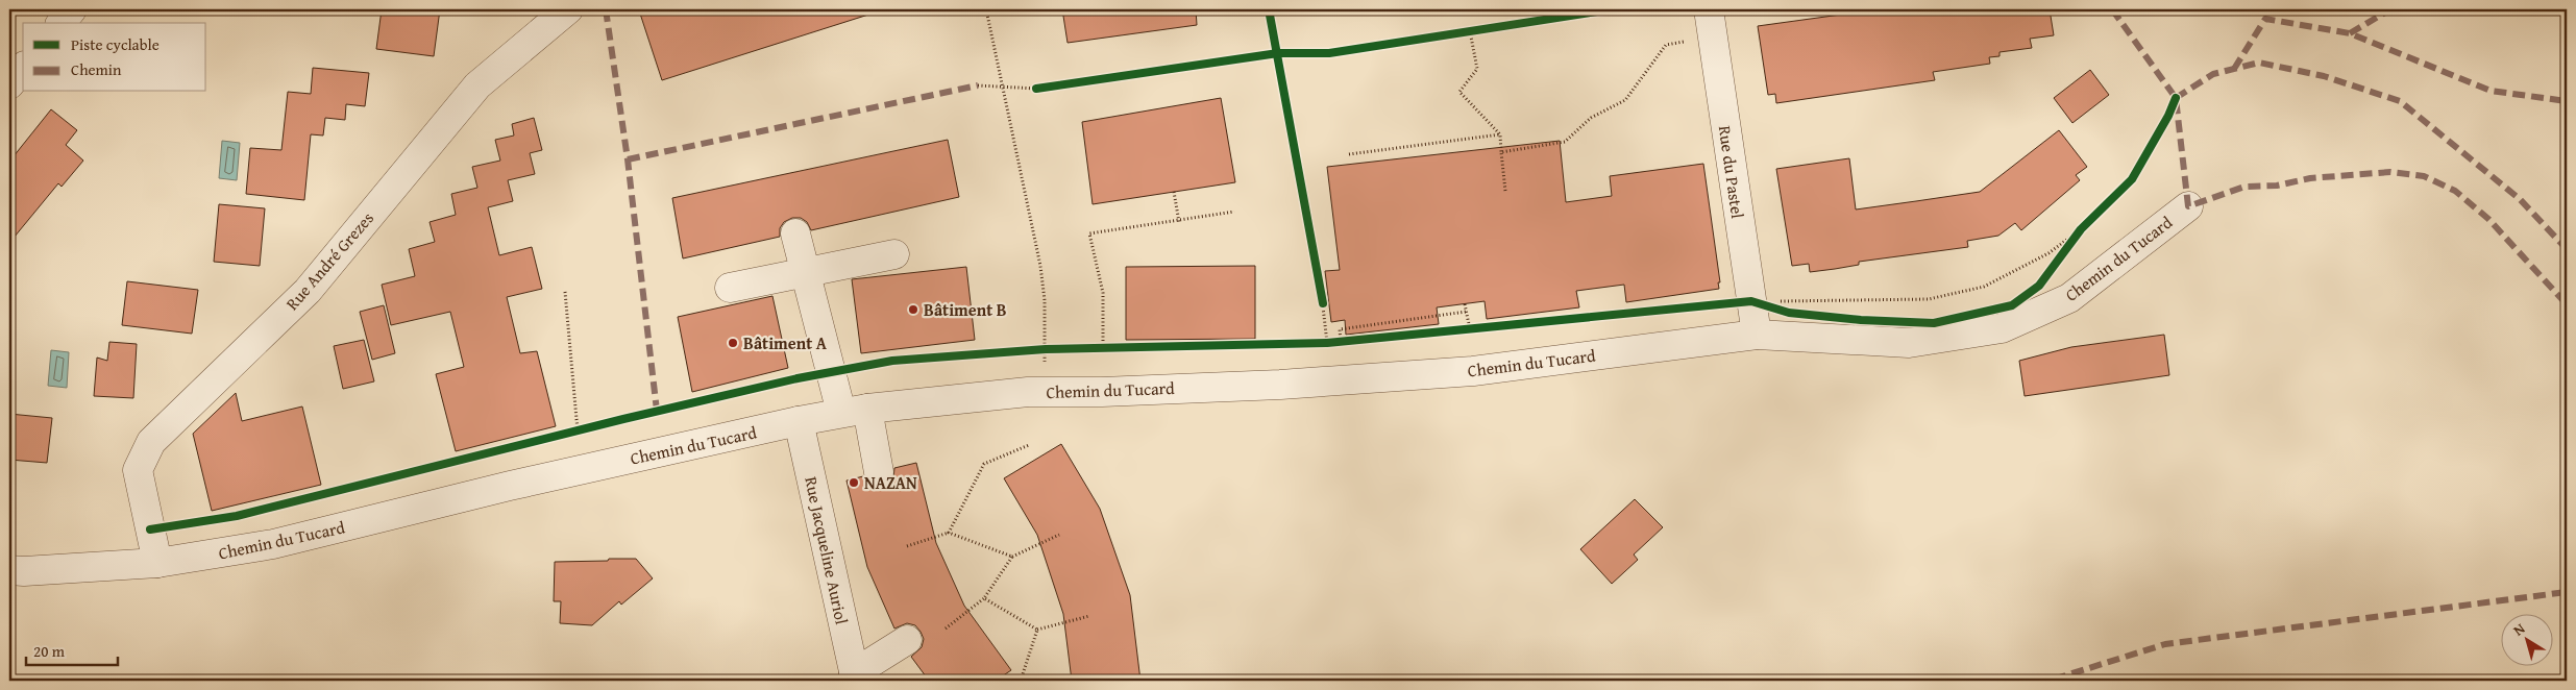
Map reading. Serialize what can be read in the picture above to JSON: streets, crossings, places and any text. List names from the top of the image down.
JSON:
{
  "streets": {
    "street": [
      "Rue du Pastel",
      "Chemin du Tucard",
      "Rue André Grezes",
      "Rue Jacqueline Auriol"
    ]
  },
  "crossings": [
    ["Rue du Pastel", "Chemin du Tucard"],
    ["Chemin du Tucard", "Rue André Grezes"],
    ["Chemin du Tucard", "Rue Jacqueline Auriol"]
  ],
  "places": ["Bâtiment B", "Bâtiment A", "NAZAN"],
  "legend": ["Piste cyclable", "Chemin"],
  "scale_bar": "20 m",
  "north": "top left"
}
